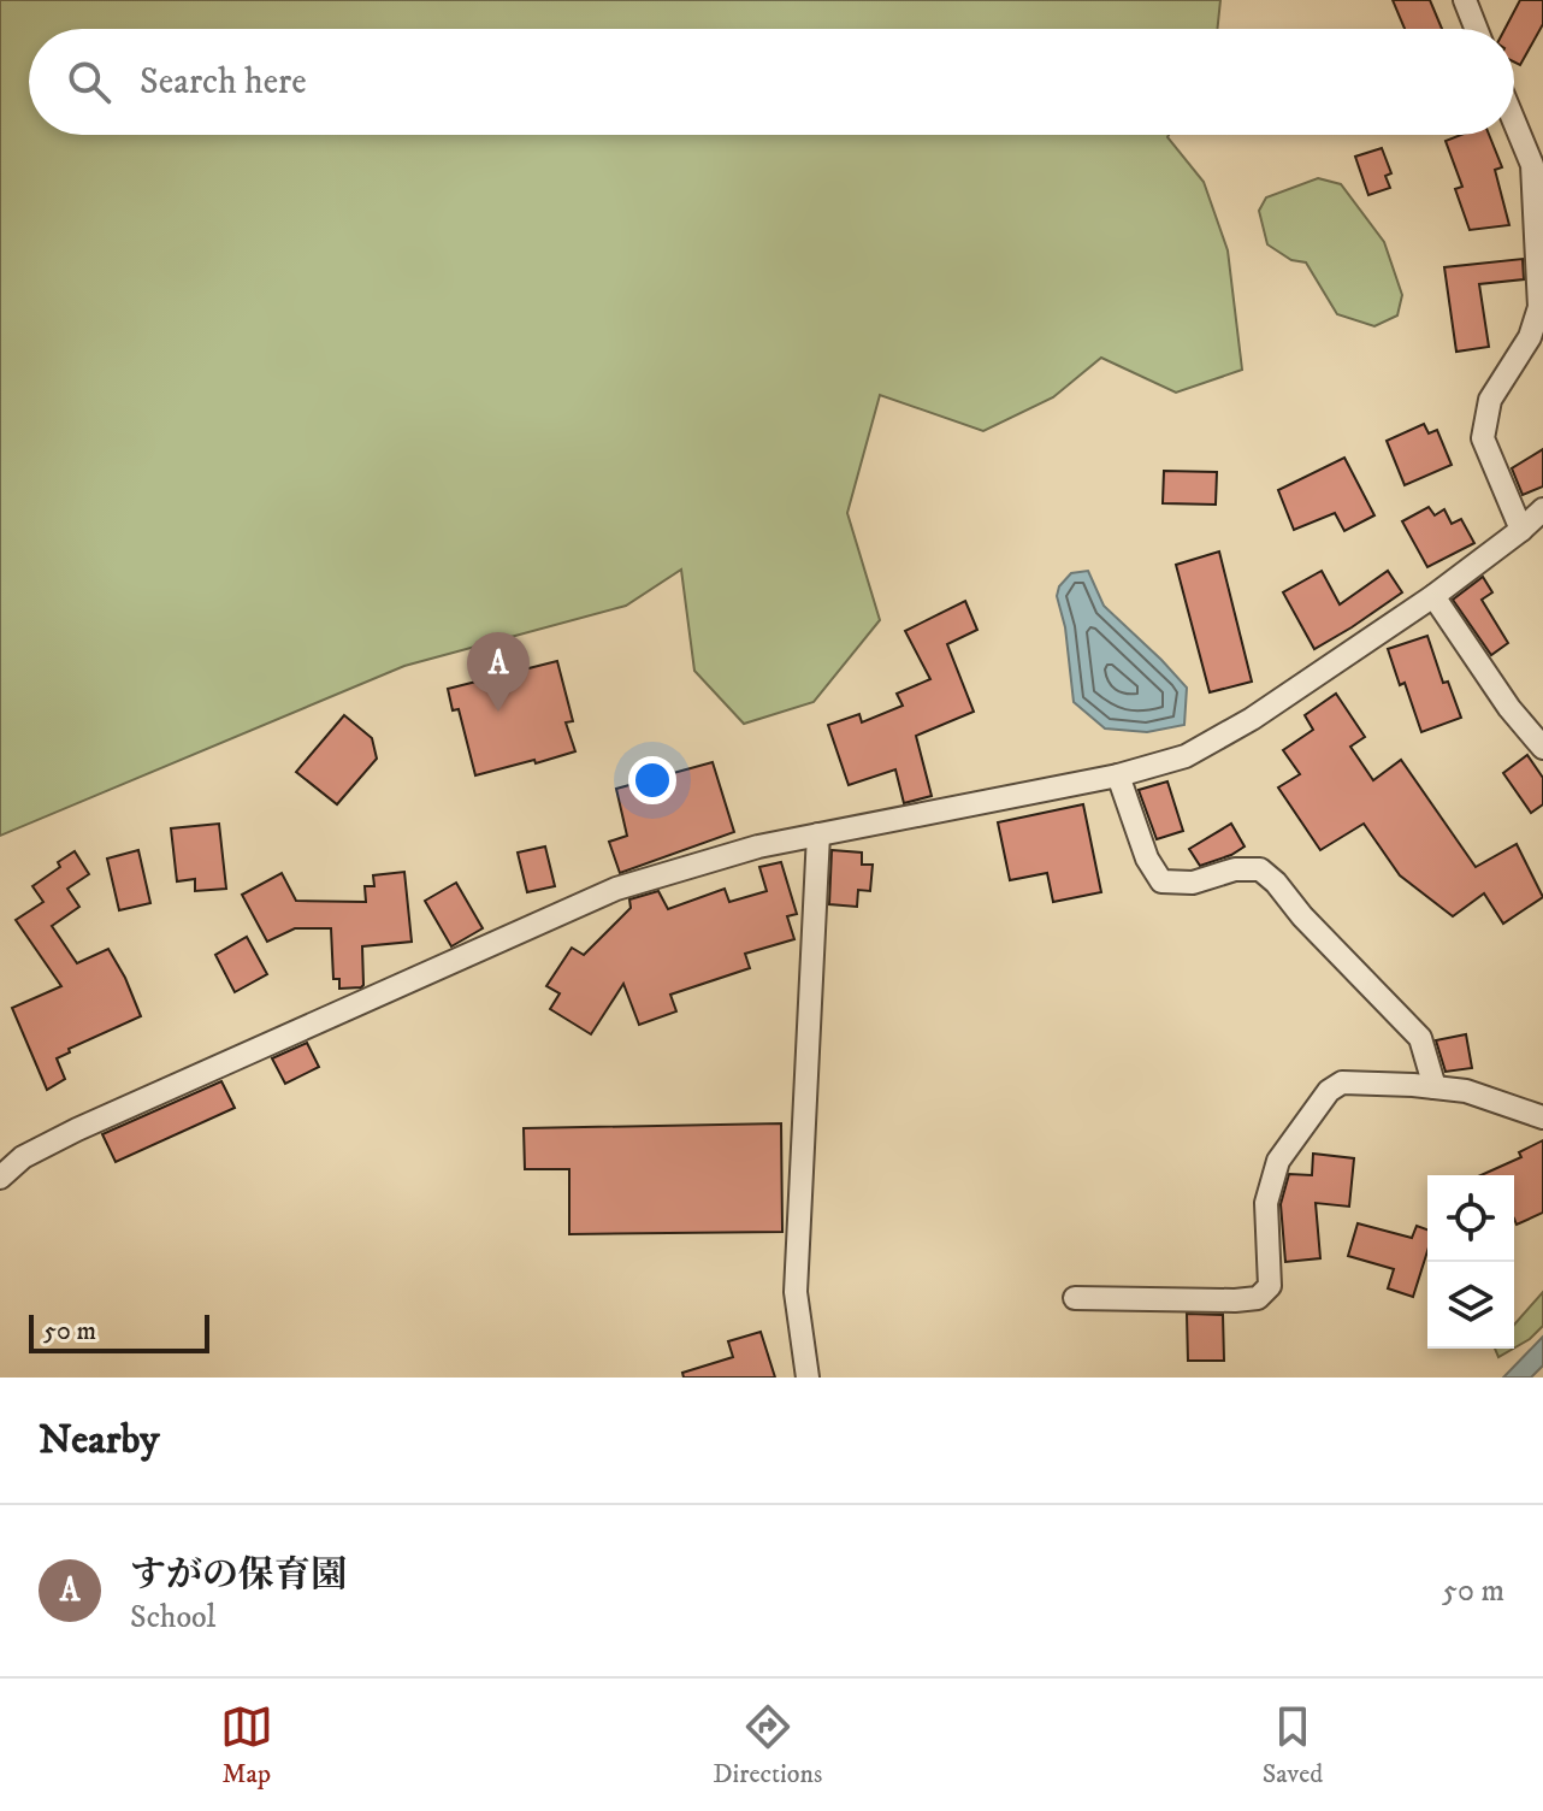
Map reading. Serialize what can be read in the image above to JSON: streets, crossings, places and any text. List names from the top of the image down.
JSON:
{
  "scale_bar": "50 m",
  "page": {
    "search": "Search here",
    "pins": "A",
    "scale": "50 m",
    "heading": "Nearby",
    "list": [
      {
        "mark": "A",
        "name": "すがの保育園",
        "note": "School",
        "value": "50 m"
      }
    ],
    "nav": ["Map", "Directions", "Saved"]
  }
}
